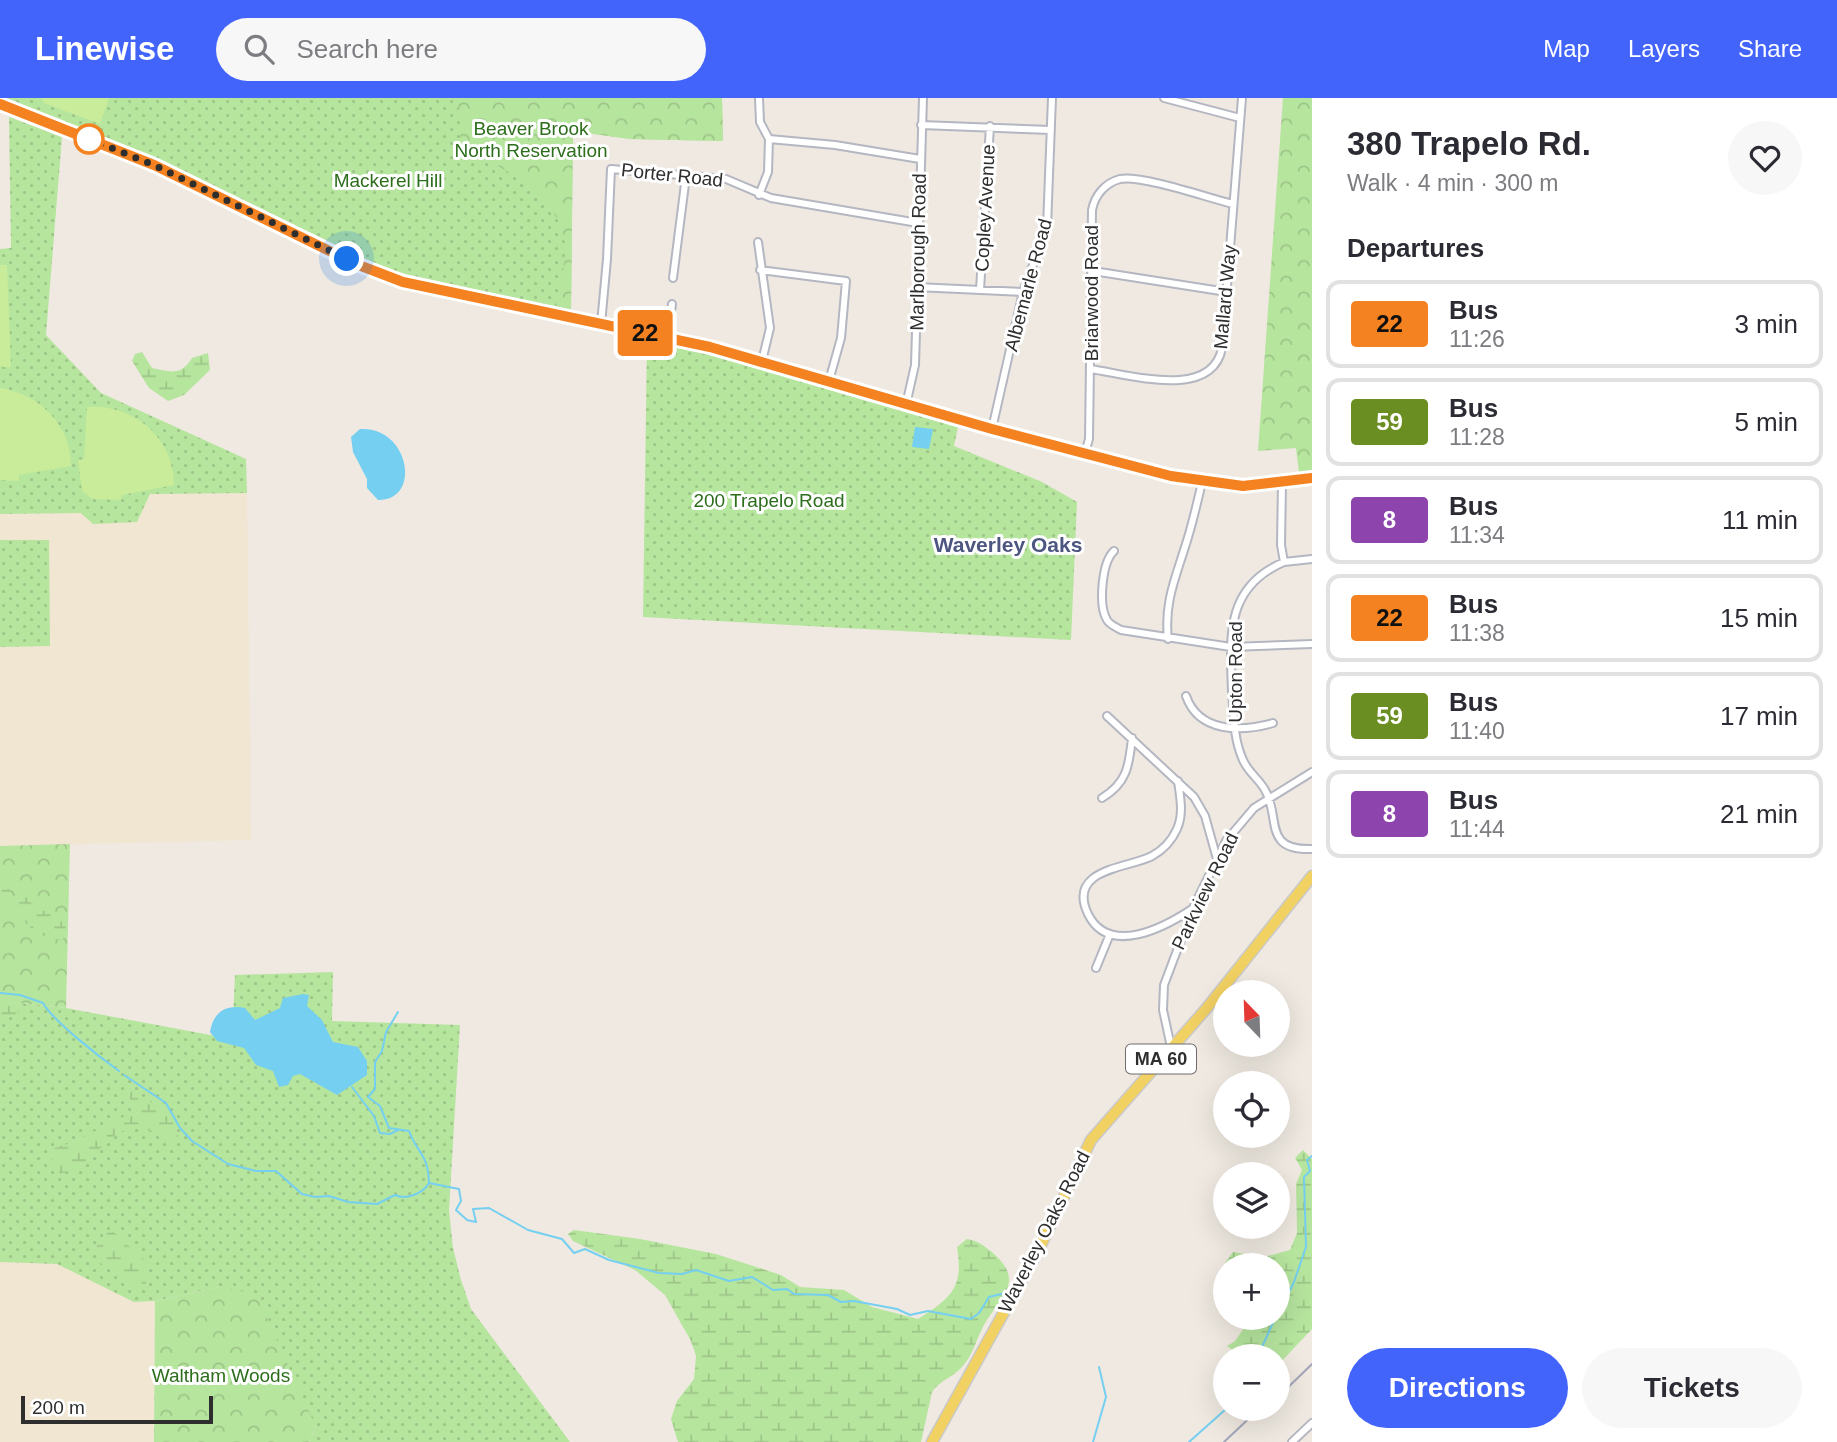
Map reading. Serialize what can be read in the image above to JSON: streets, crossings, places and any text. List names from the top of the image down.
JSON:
{
  "streets": {
    "main road": ["MA 60", "Waverley Oaks Road"],
    "street": [
      "Porter Road",
      "Copley Avenue",
      "Marlborough Road",
      "Albemarle Road",
      "Briarwood Road",
      "Mallard Way",
      "Upton Road",
      "Parkview Road"
    ]
  },
  "crossings": [
    ["Porter Road", "Marlborough Road"],
    ["Briarwood Road", "Mallard Way"],
    ["Upton Road", "Parkview Road"],
    ["Parkview Road", "Waverley Oaks Road"]
  ],
  "districts": ["Waverley Oaks"],
  "parks": [
    "Beaver Brook North Reservation",
    "Mackerel Hill",
    "200 Trapelo Road",
    "Waltham Woods"
  ],
  "lines": ["bus line 22"],
  "scale_bar": "200 m",
  "north": "top left",
  "page": {
    "header": "Linewise",
    "search": "Search here",
    "nav": ["Map", "Layers", "Share"],
    "on_map": "22",
    "heading": [
      ["380 Trapelo Rd.", "Walk · 4 min · 300 m"],
      "Departures"
    ],
    "list": [
      {
        "mark": "22",
        "name": "Bus",
        "note": "11:26",
        "value": "3 min"
      },
      {
        "mark": "59",
        "name": "Bus",
        "note": "11:28",
        "value": "5 min"
      },
      {
        "mark": "8",
        "name": "Bus",
        "note": "11:34",
        "value": "11 min"
      },
      {
        "mark": "22",
        "name": "Bus",
        "note": "11:38",
        "value": "15 min"
      },
      {
        "mark": "59",
        "name": "Bus",
        "note": "11:40",
        "value": "17 min"
      },
      {
        "mark": "8",
        "name": "Bus",
        "note": "11:44",
        "value": "21 min"
      }
    ],
    "map_buttons": ["+", "−"],
    "buttons": ["Directions", "Tickets"],
    "scale": "200 m"
  }
}
